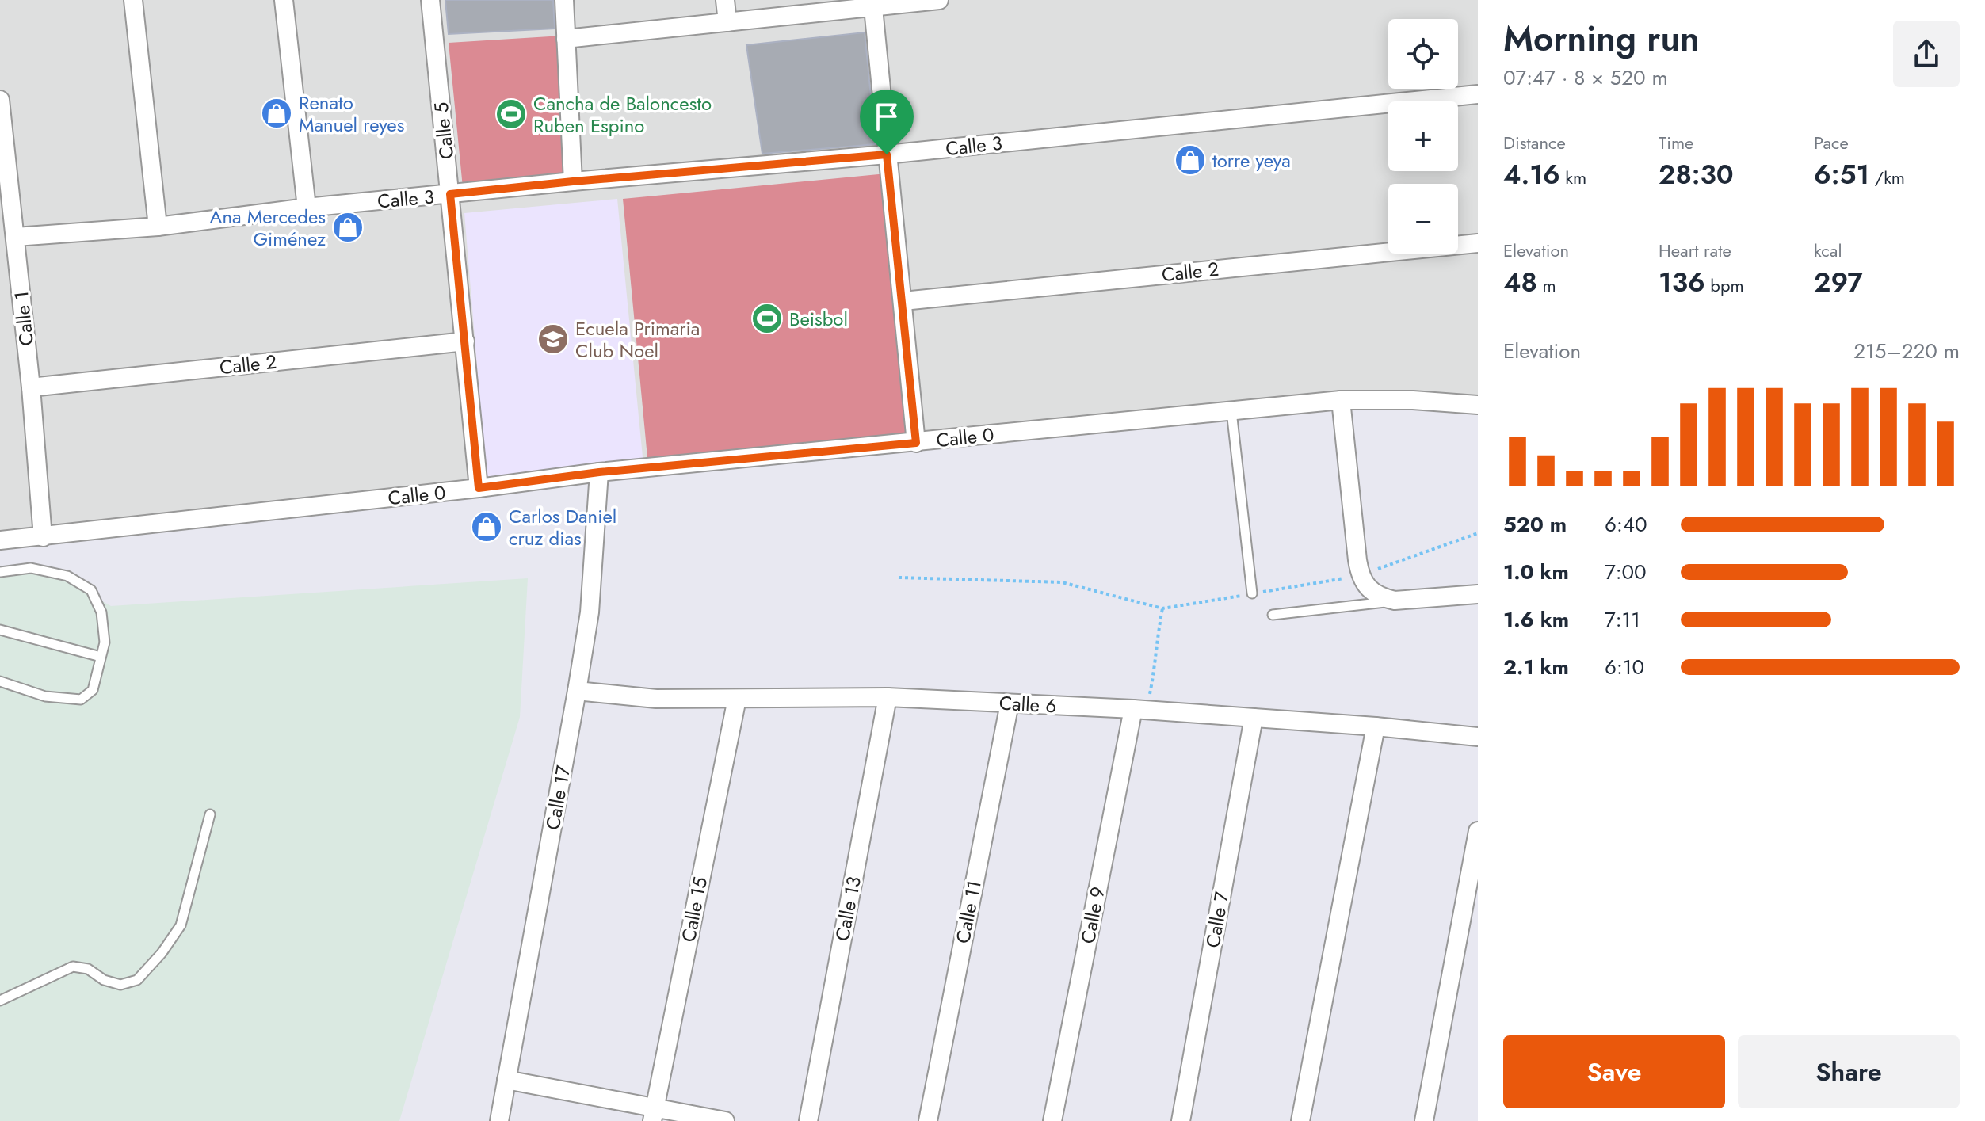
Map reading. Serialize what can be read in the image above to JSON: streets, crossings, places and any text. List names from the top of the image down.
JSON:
{
  "streets": {
    "street": [
      "Calle 5",
      "Calle 3",
      "Calle 2",
      "Calle 1",
      "Calle 0",
      "Calle 6",
      "Calle 17",
      "Calle 13",
      "Calle 15",
      "Calle 11",
      "Calle 9",
      "Calle 7"
    ]
  },
  "crossings": [
    ["Calle 5", "Calle 3"],
    ["Calle 5", "Calle 2"],
    ["Calle 5", "Calle 0"],
    ["Calle 3", "Calle 1"],
    ["Calle 2", "Calle 1"],
    ["Calle 1", "Calle 0"],
    ["Calle 0", "Calle 17"],
    ["Calle 6", "Calle 17"],
    ["Calle 6", "Calle 13"],
    ["Calle 6", "Calle 15"],
    ["Calle 6", "Calle 11"],
    ["Calle 6", "Calle 9"],
    ["Calle 6", "Calle 7"]
  ],
  "places": {
    "shop": [
      "Renato Manuel reyes",
      "torre yeya",
      "Ana Mercedes Giménez",
      "Carlos Daniel cruz dias"
    ],
    "sports": ["Cancha de Baloncesto Ruben Espino", "Beisbol"],
    "school or university": ["Ecuela Primaria Club Noel"]
  },
  "page": {
    "heading": ["Morning run", "07:47 · 8 × 520 m"],
    "map_buttons": ["+", "−"],
    "stats": [
      ["Distance", "4.16 km"],
      ["Time", "28:30"],
      ["Pace", "6:51 /km"],
      ["Elevation", "48 m"],
      ["Heart rate", "136 bpm"],
      ["kcal", "297"]
    ],
    "chart": ["Elevation", "215–220 m"],
    "list": [
      {
        "name": "520 m",
        "note": "6:40"
      },
      {
        "name": "1.0 km",
        "note": "7:00"
      },
      {
        "name": "1.6 km",
        "note": "7:11"
      },
      {
        "name": "2.1 km",
        "note": "6:10"
      }
    ],
    "buttons": ["Save", "Share"]
  }
}
